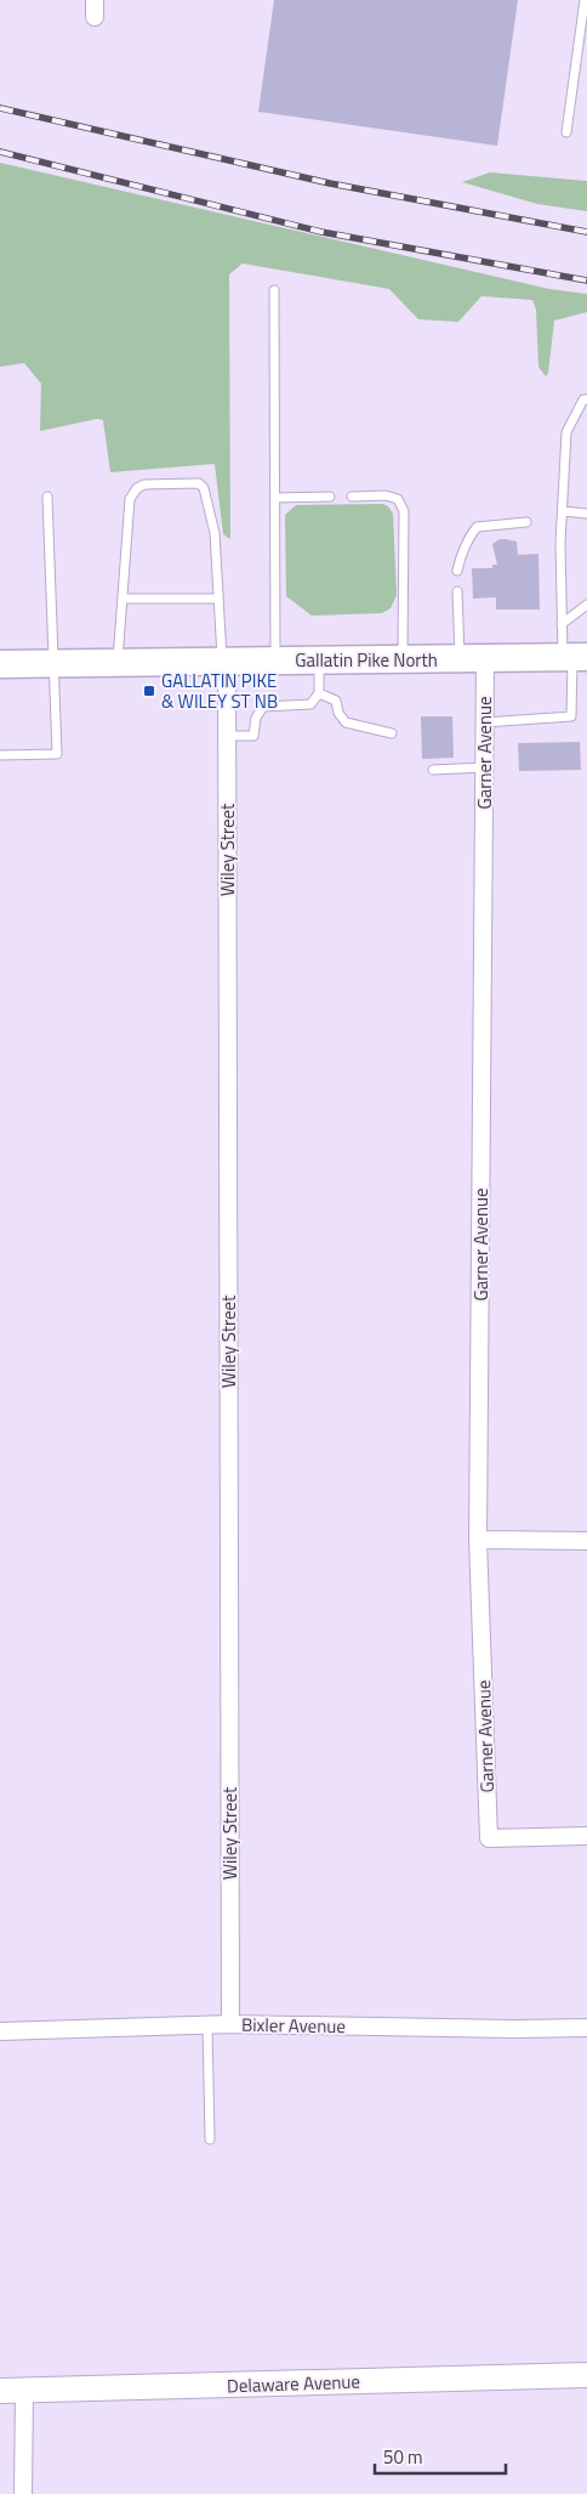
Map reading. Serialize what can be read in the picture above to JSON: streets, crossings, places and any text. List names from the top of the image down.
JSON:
{
  "streets": {
    "main road": ["Gallatin Pike North"],
    "street": [
      "Garner Avenue",
      "Wiley Street",
      "Bixler Avenue",
      "Delaware Avenue"
    ]
  },
  "crossings": [
    ["Gallatin Pike North", "Garner Avenue"],
    ["Gallatin Pike North", "Wiley Street"],
    ["Wiley Street", "Bixler Avenue"]
  ],
  "places": {
    "transit": ["GALLATIN PIKE & WILEY ST NB"]
  },
  "scale_bar": "50 m"
}
